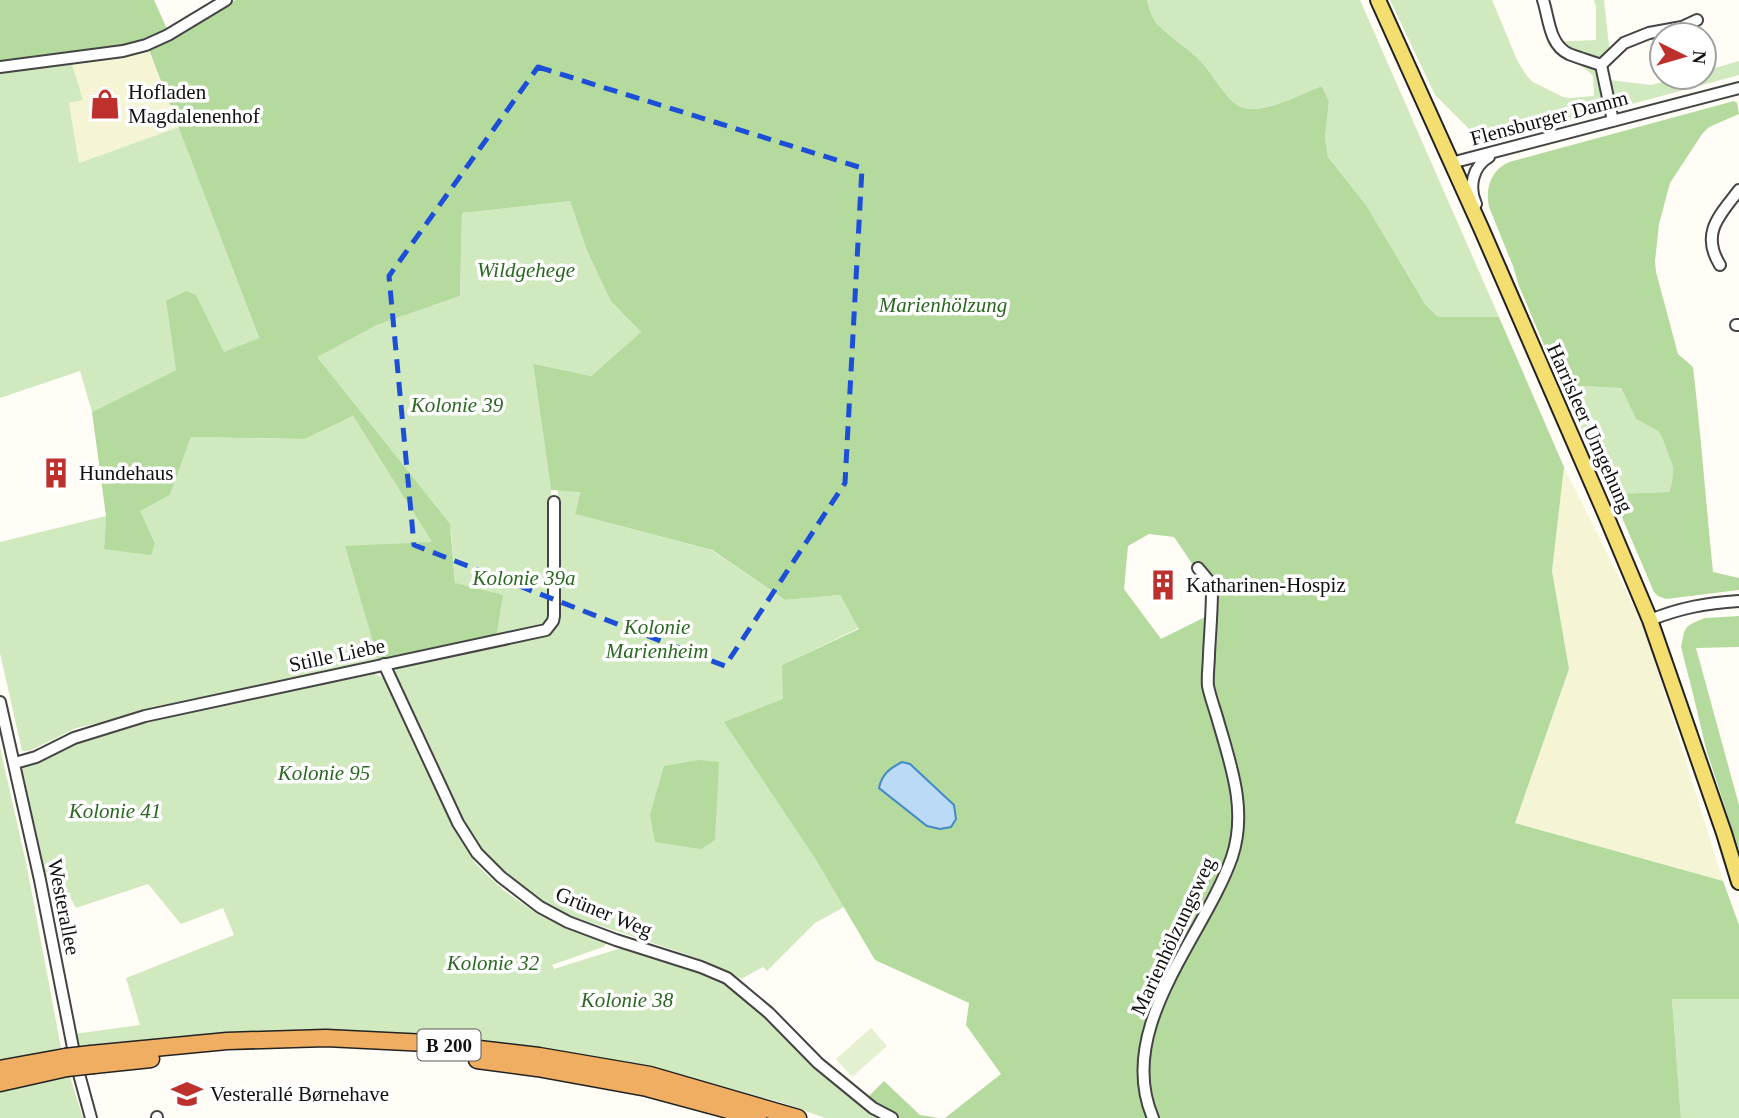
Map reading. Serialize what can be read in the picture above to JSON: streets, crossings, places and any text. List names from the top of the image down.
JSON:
{
  "streets": {
    "highway": ["B 200"],
    "main road": ["Harrisleer Umgehung"],
    "street": [
      "Flensburger Damm",
      "Stille Liebe",
      "Westerallee",
      "Grüner Weg",
      "Marienhölzungsweg"
    ]
  },
  "crossings": [
    ["Flensburger Damm", "Harrisleer Umgehung"],
    ["Stille Liebe", "Westerallee"],
    ["Stille Liebe", "Grüner Weg"]
  ],
  "parks": [
    "Wildgehege",
    "Marienhölzung",
    "Kolonie 39",
    "Kolonie 39a",
    "Kolonie Marienheim",
    "Kolonie 95",
    "Kolonie 41",
    "Kolonie 32",
    "Kolonie 38"
  ],
  "places": {
    "shop": ["Hofladen Magdalenenhof"],
    "building": ["Hundehaus", "Katharinen-Hospiz"],
    "school or university": ["Vesterallé Børnehave"]
  },
  "north": "right"
}
